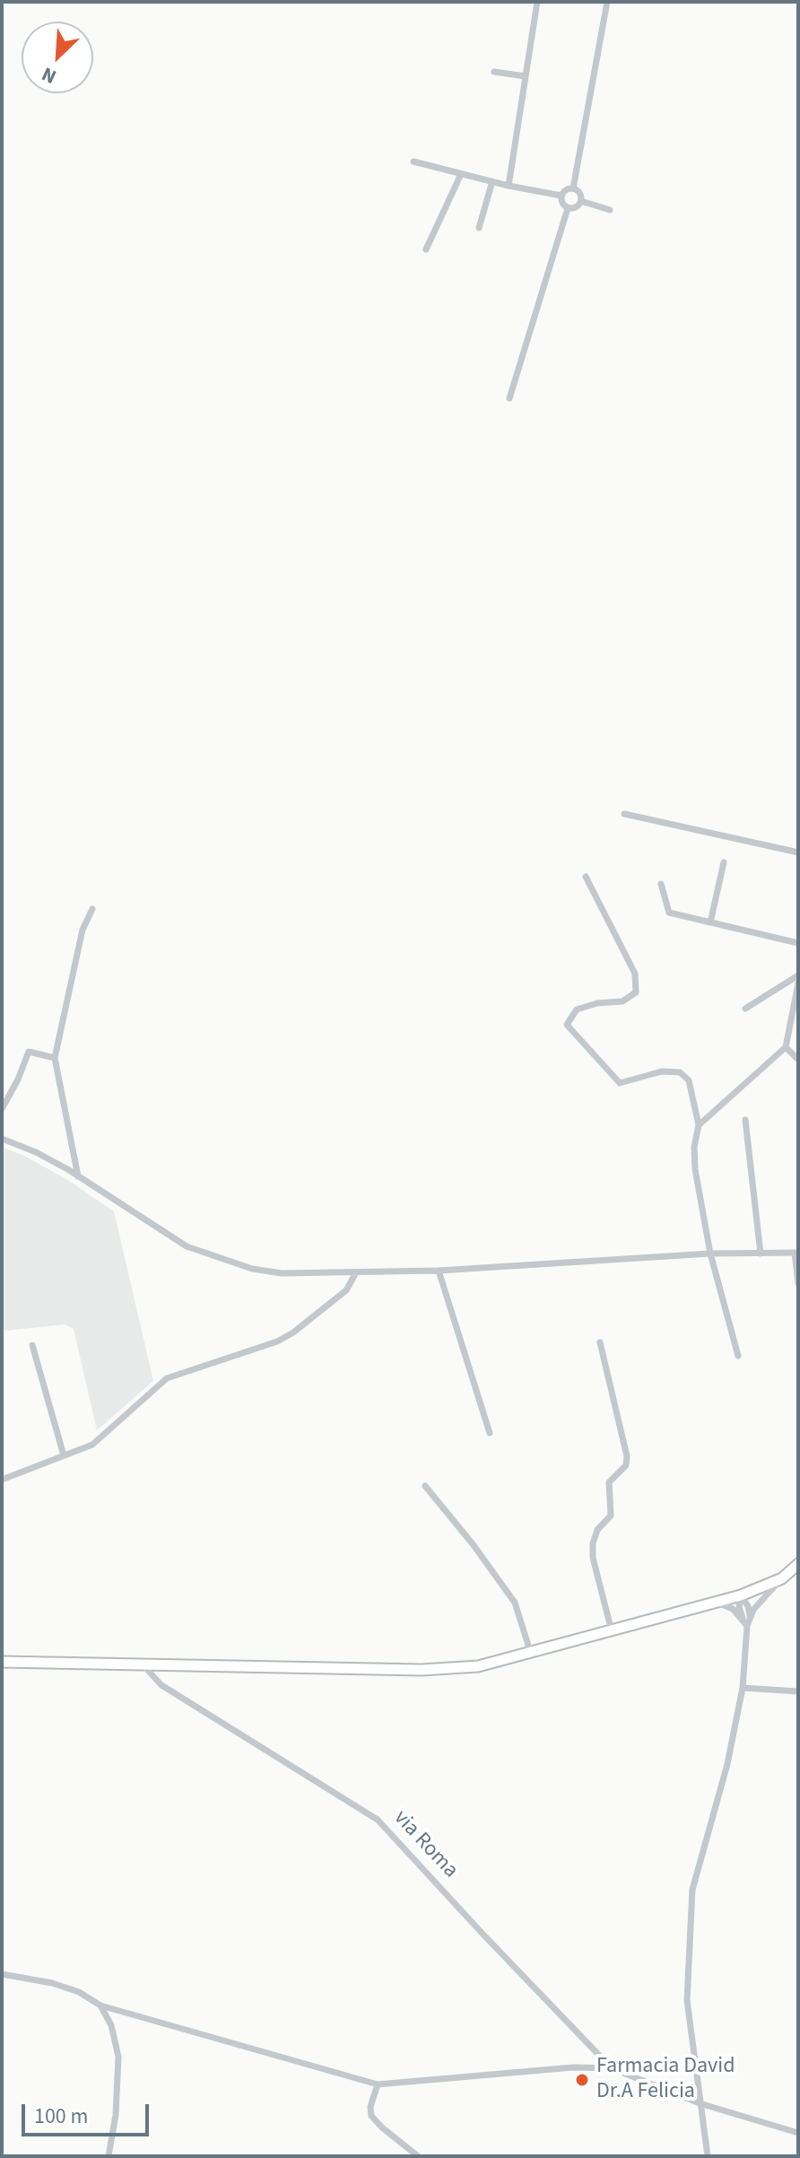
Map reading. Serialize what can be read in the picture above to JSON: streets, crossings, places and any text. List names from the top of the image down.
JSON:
{
  "streets": {
    "street": ["via Roma"]
  },
  "places": ["Farmacia David Dr.A Felicia"],
  "scale_bar": "100 m",
  "north": "bottom left"
}
